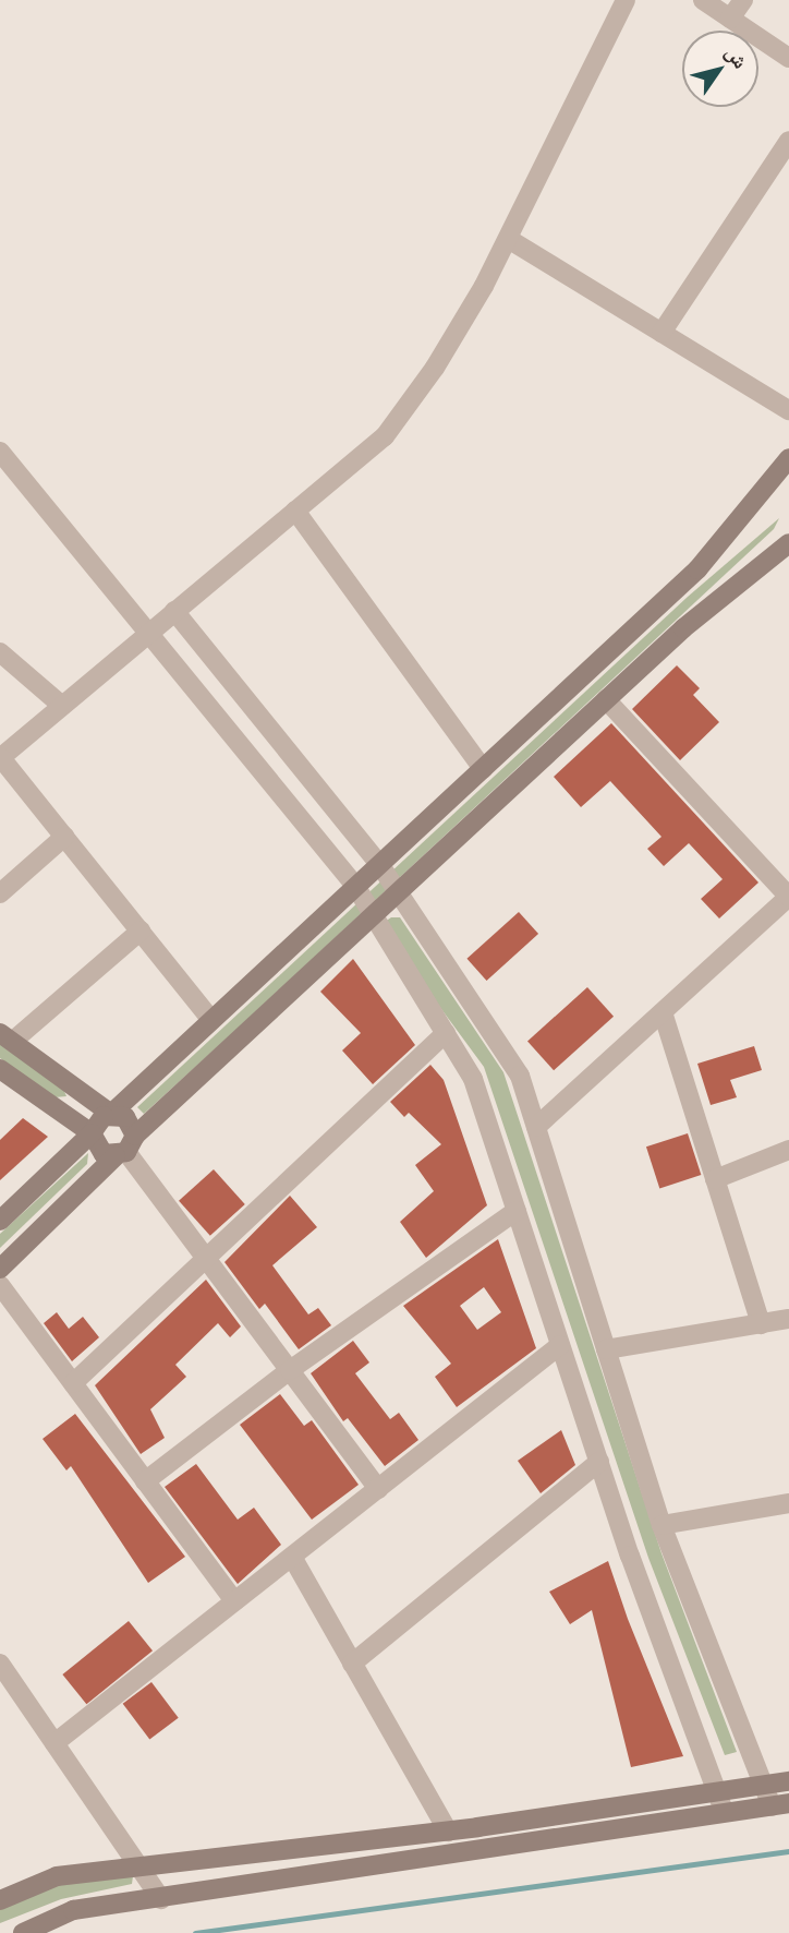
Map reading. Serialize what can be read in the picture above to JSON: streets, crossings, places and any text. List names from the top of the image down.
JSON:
{
  "north": "top right"
}
